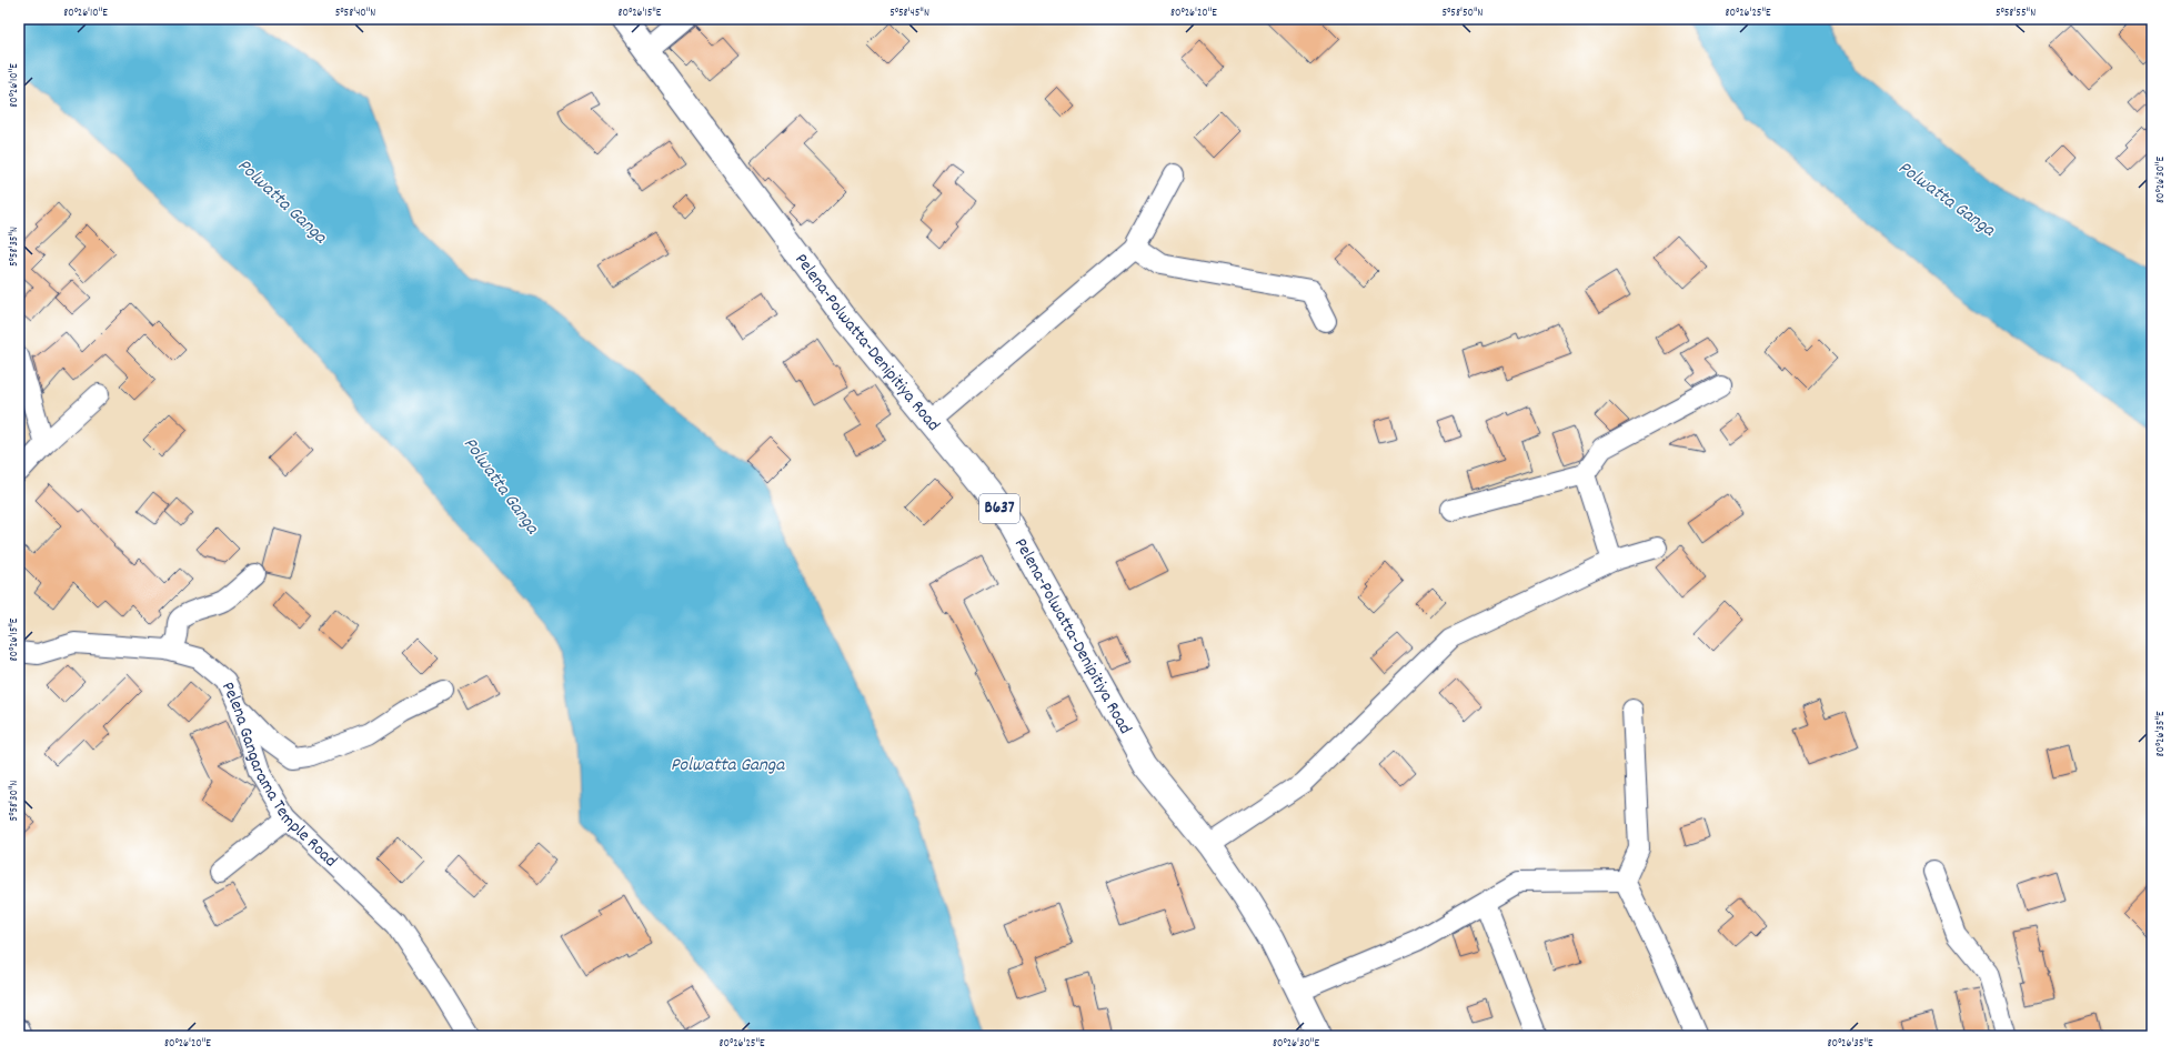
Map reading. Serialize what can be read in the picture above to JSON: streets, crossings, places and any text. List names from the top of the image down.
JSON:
{
  "streets": {
    "main road": ["Pelena-Polwatta-Denipitiya Road", "B637"],
    "street": ["Pelena Gangarama Temple Road"]
  },
  "water": ["Polwatta Ganga"],
  "coordinates": [
    "80°26'10\"E",
    "5°58'40\"N",
    "80°26'15\"E",
    "5°58'45\"N",
    "80°26'20\"E",
    "5°58'50\"N",
    "80°26'25\"E",
    "5°58'55\"N",
    "80°26'30\"E",
    "5°58'35\"N",
    "80°26'35\"E",
    "5°58'30\"N"
  ]
}
